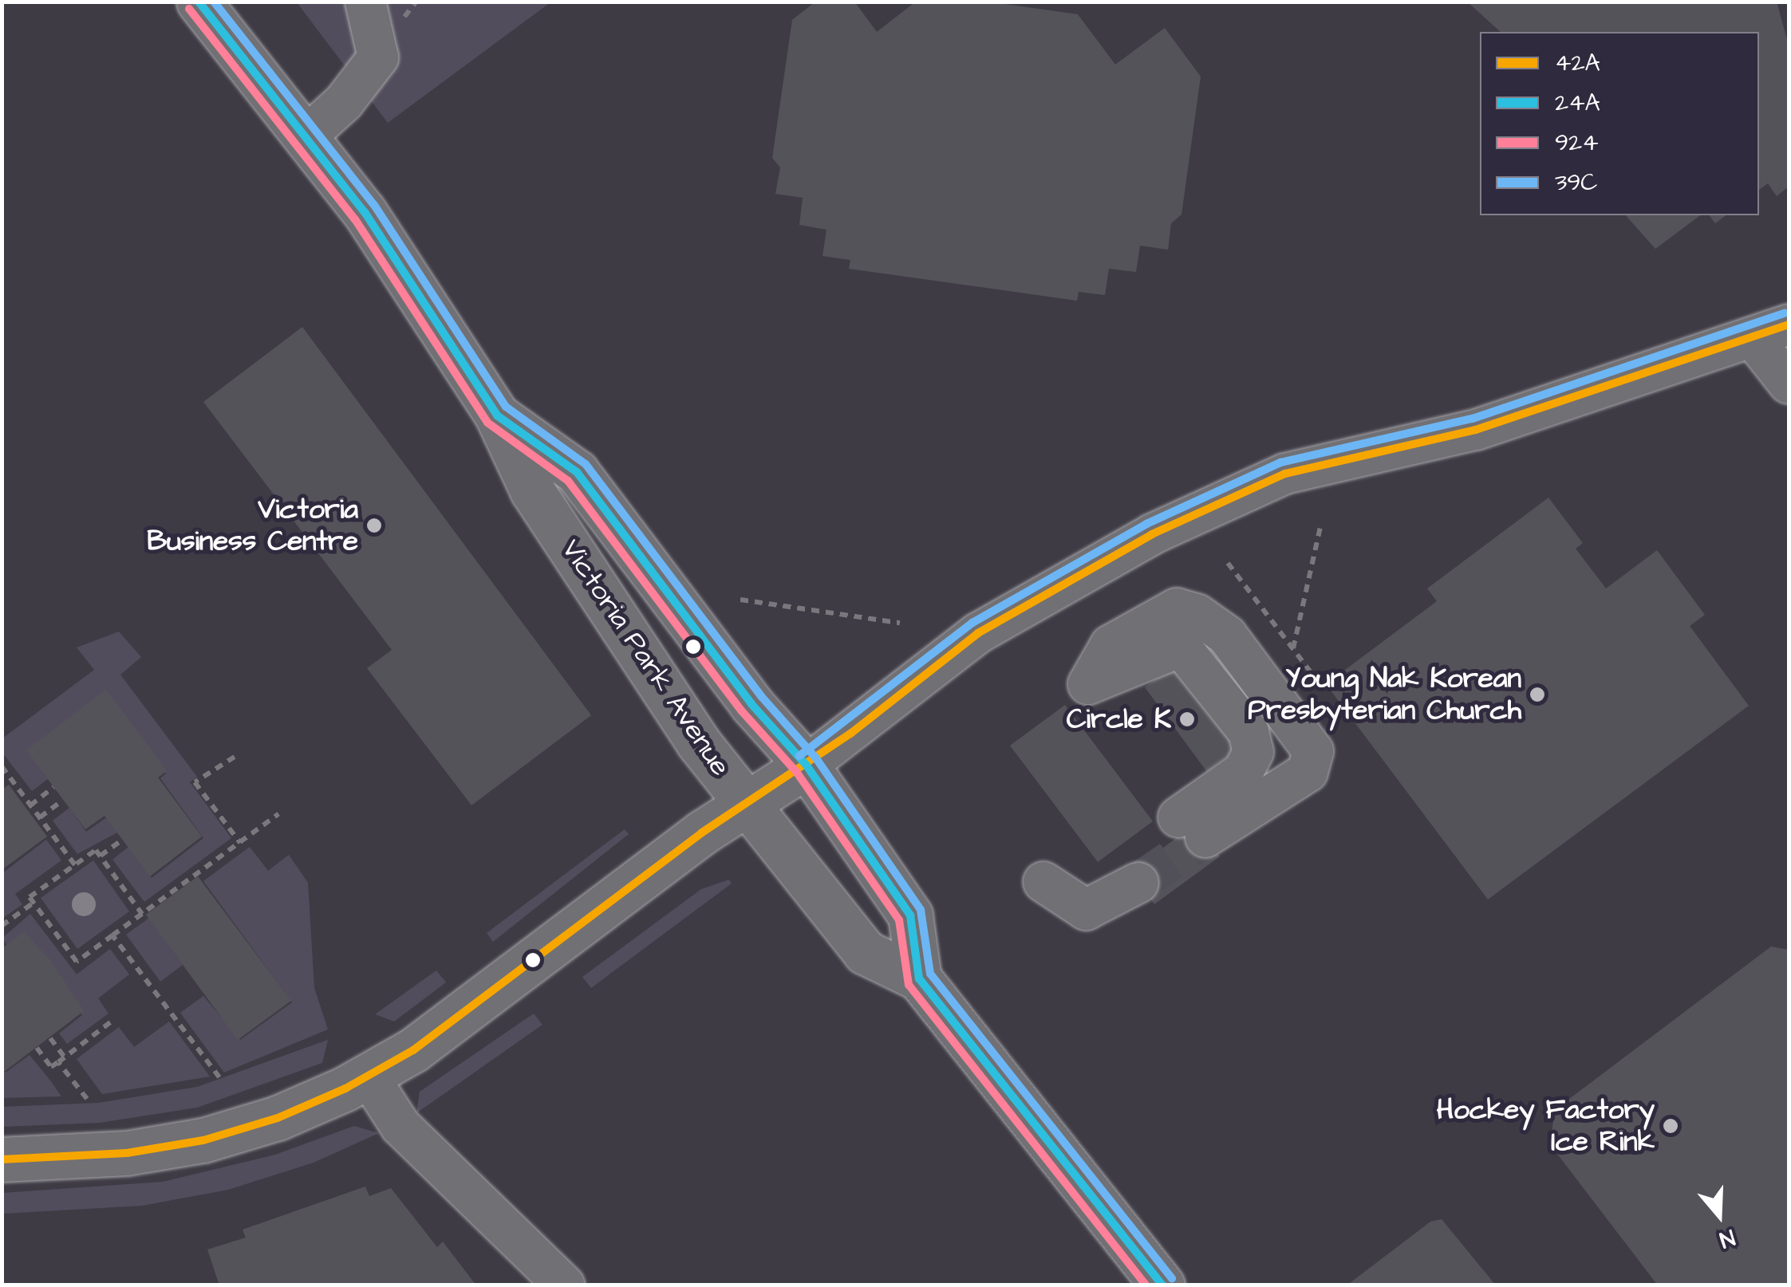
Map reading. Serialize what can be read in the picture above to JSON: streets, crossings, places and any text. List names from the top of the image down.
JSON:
{
  "streets": {
    "main road": ["Victoria Park Avenue"]
  },
  "places": [
    "Victoria Business Centre",
    "Young Nak Korean Presbyterian Church",
    "Circle K",
    "Hockey Factory Ice Rink"
  ],
  "lines": [
    "transit line 24A",
    "transit line 39C",
    "transit line 924",
    "transit line 42A"
  ],
  "legend": [
    "42A",
    "24A",
    "924",
    "39C"
  ],
  "north": "bottom"
}
